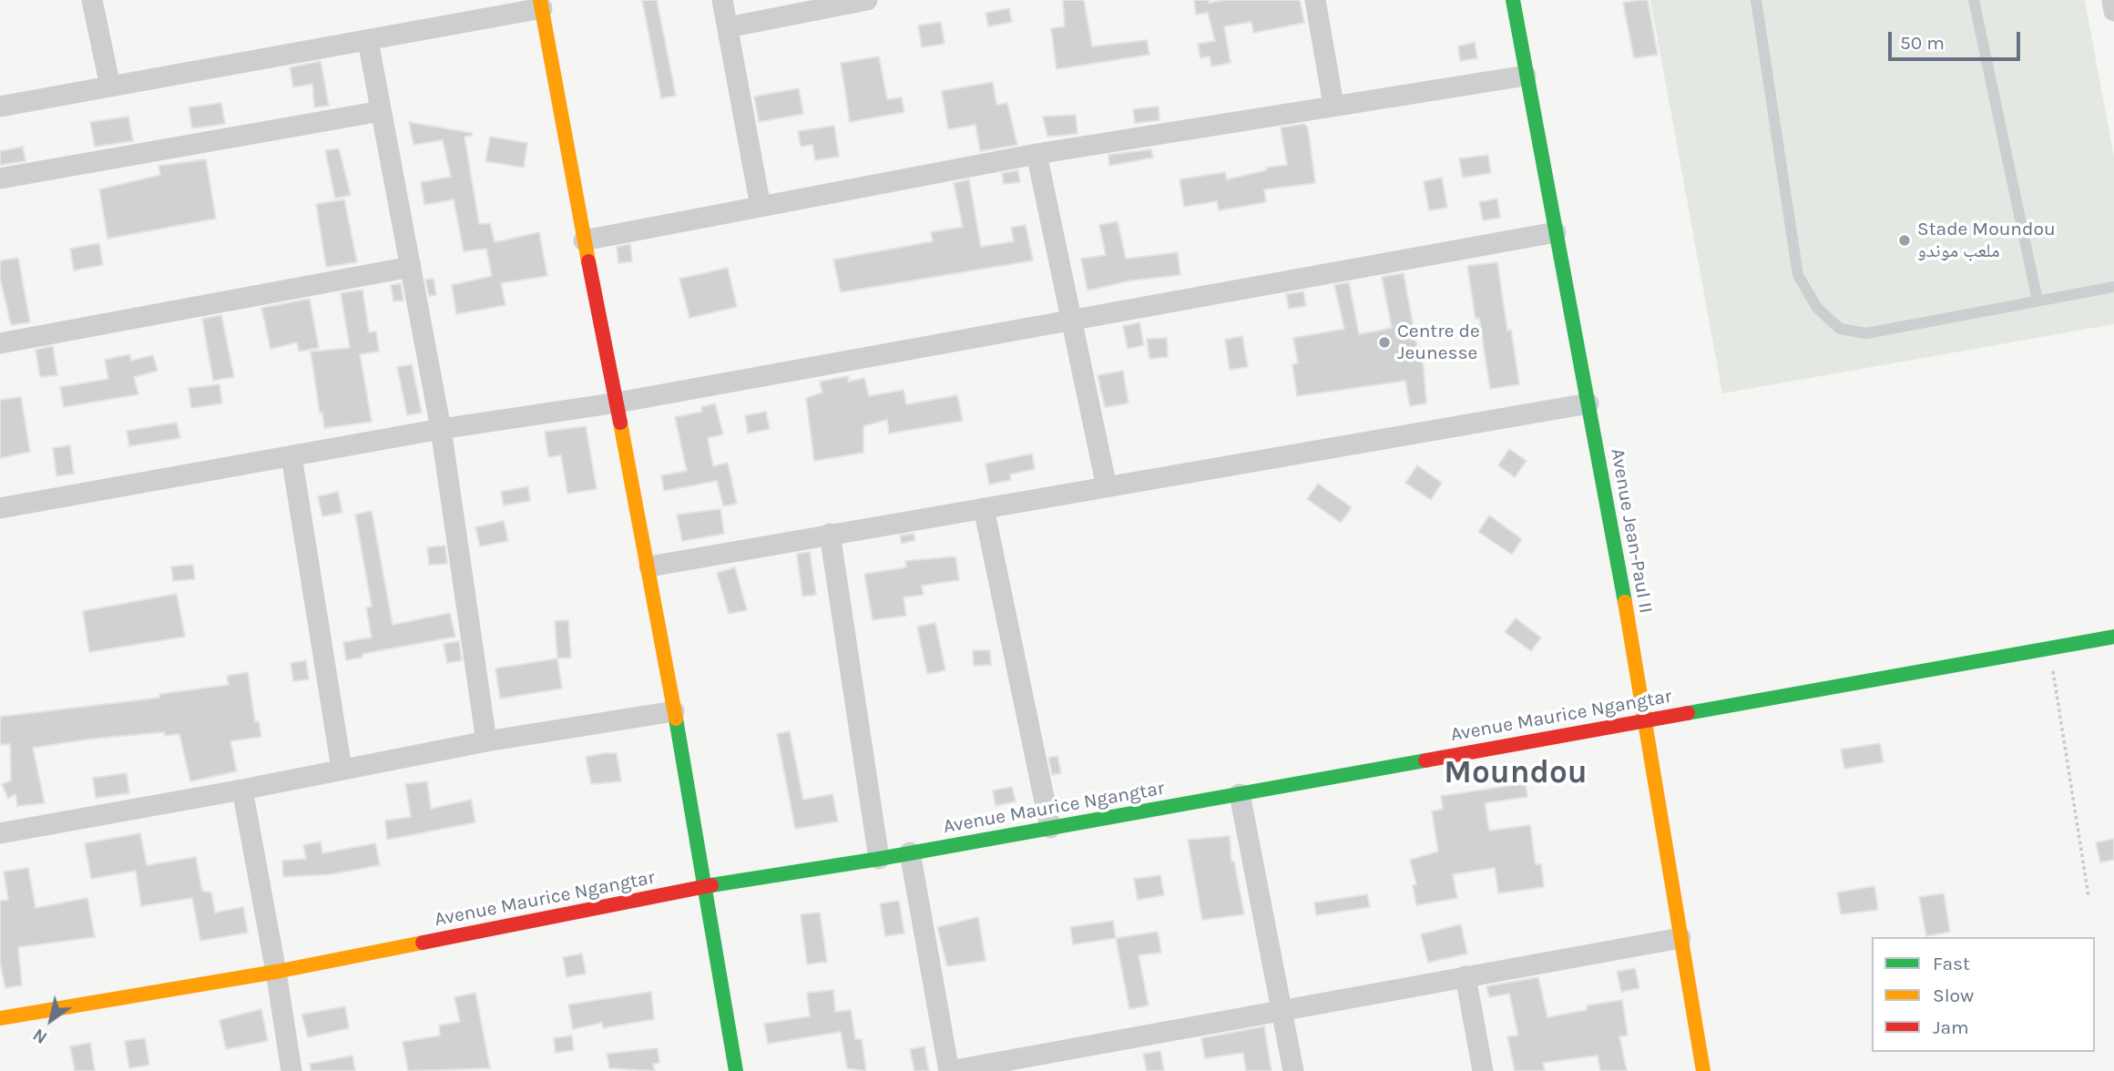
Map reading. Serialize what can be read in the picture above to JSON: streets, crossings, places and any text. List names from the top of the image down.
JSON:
{
  "streets": {
    "street": ["Avenue Jean-Paul II", "Avenue Maurice Ngangtar"]
  },
  "crossings": [
    ["Avenue Jean-Paul II", "Avenue Maurice Ngangtar"]
  ],
  "districts": ["Moundou"],
  "places": ["Stade Moundou ملعب موندو", "Centre de Jeunesse"],
  "legend": ["Fast", "Slow", "Jam"],
  "scale_bar": "50 m",
  "north": "bottom left"
}
